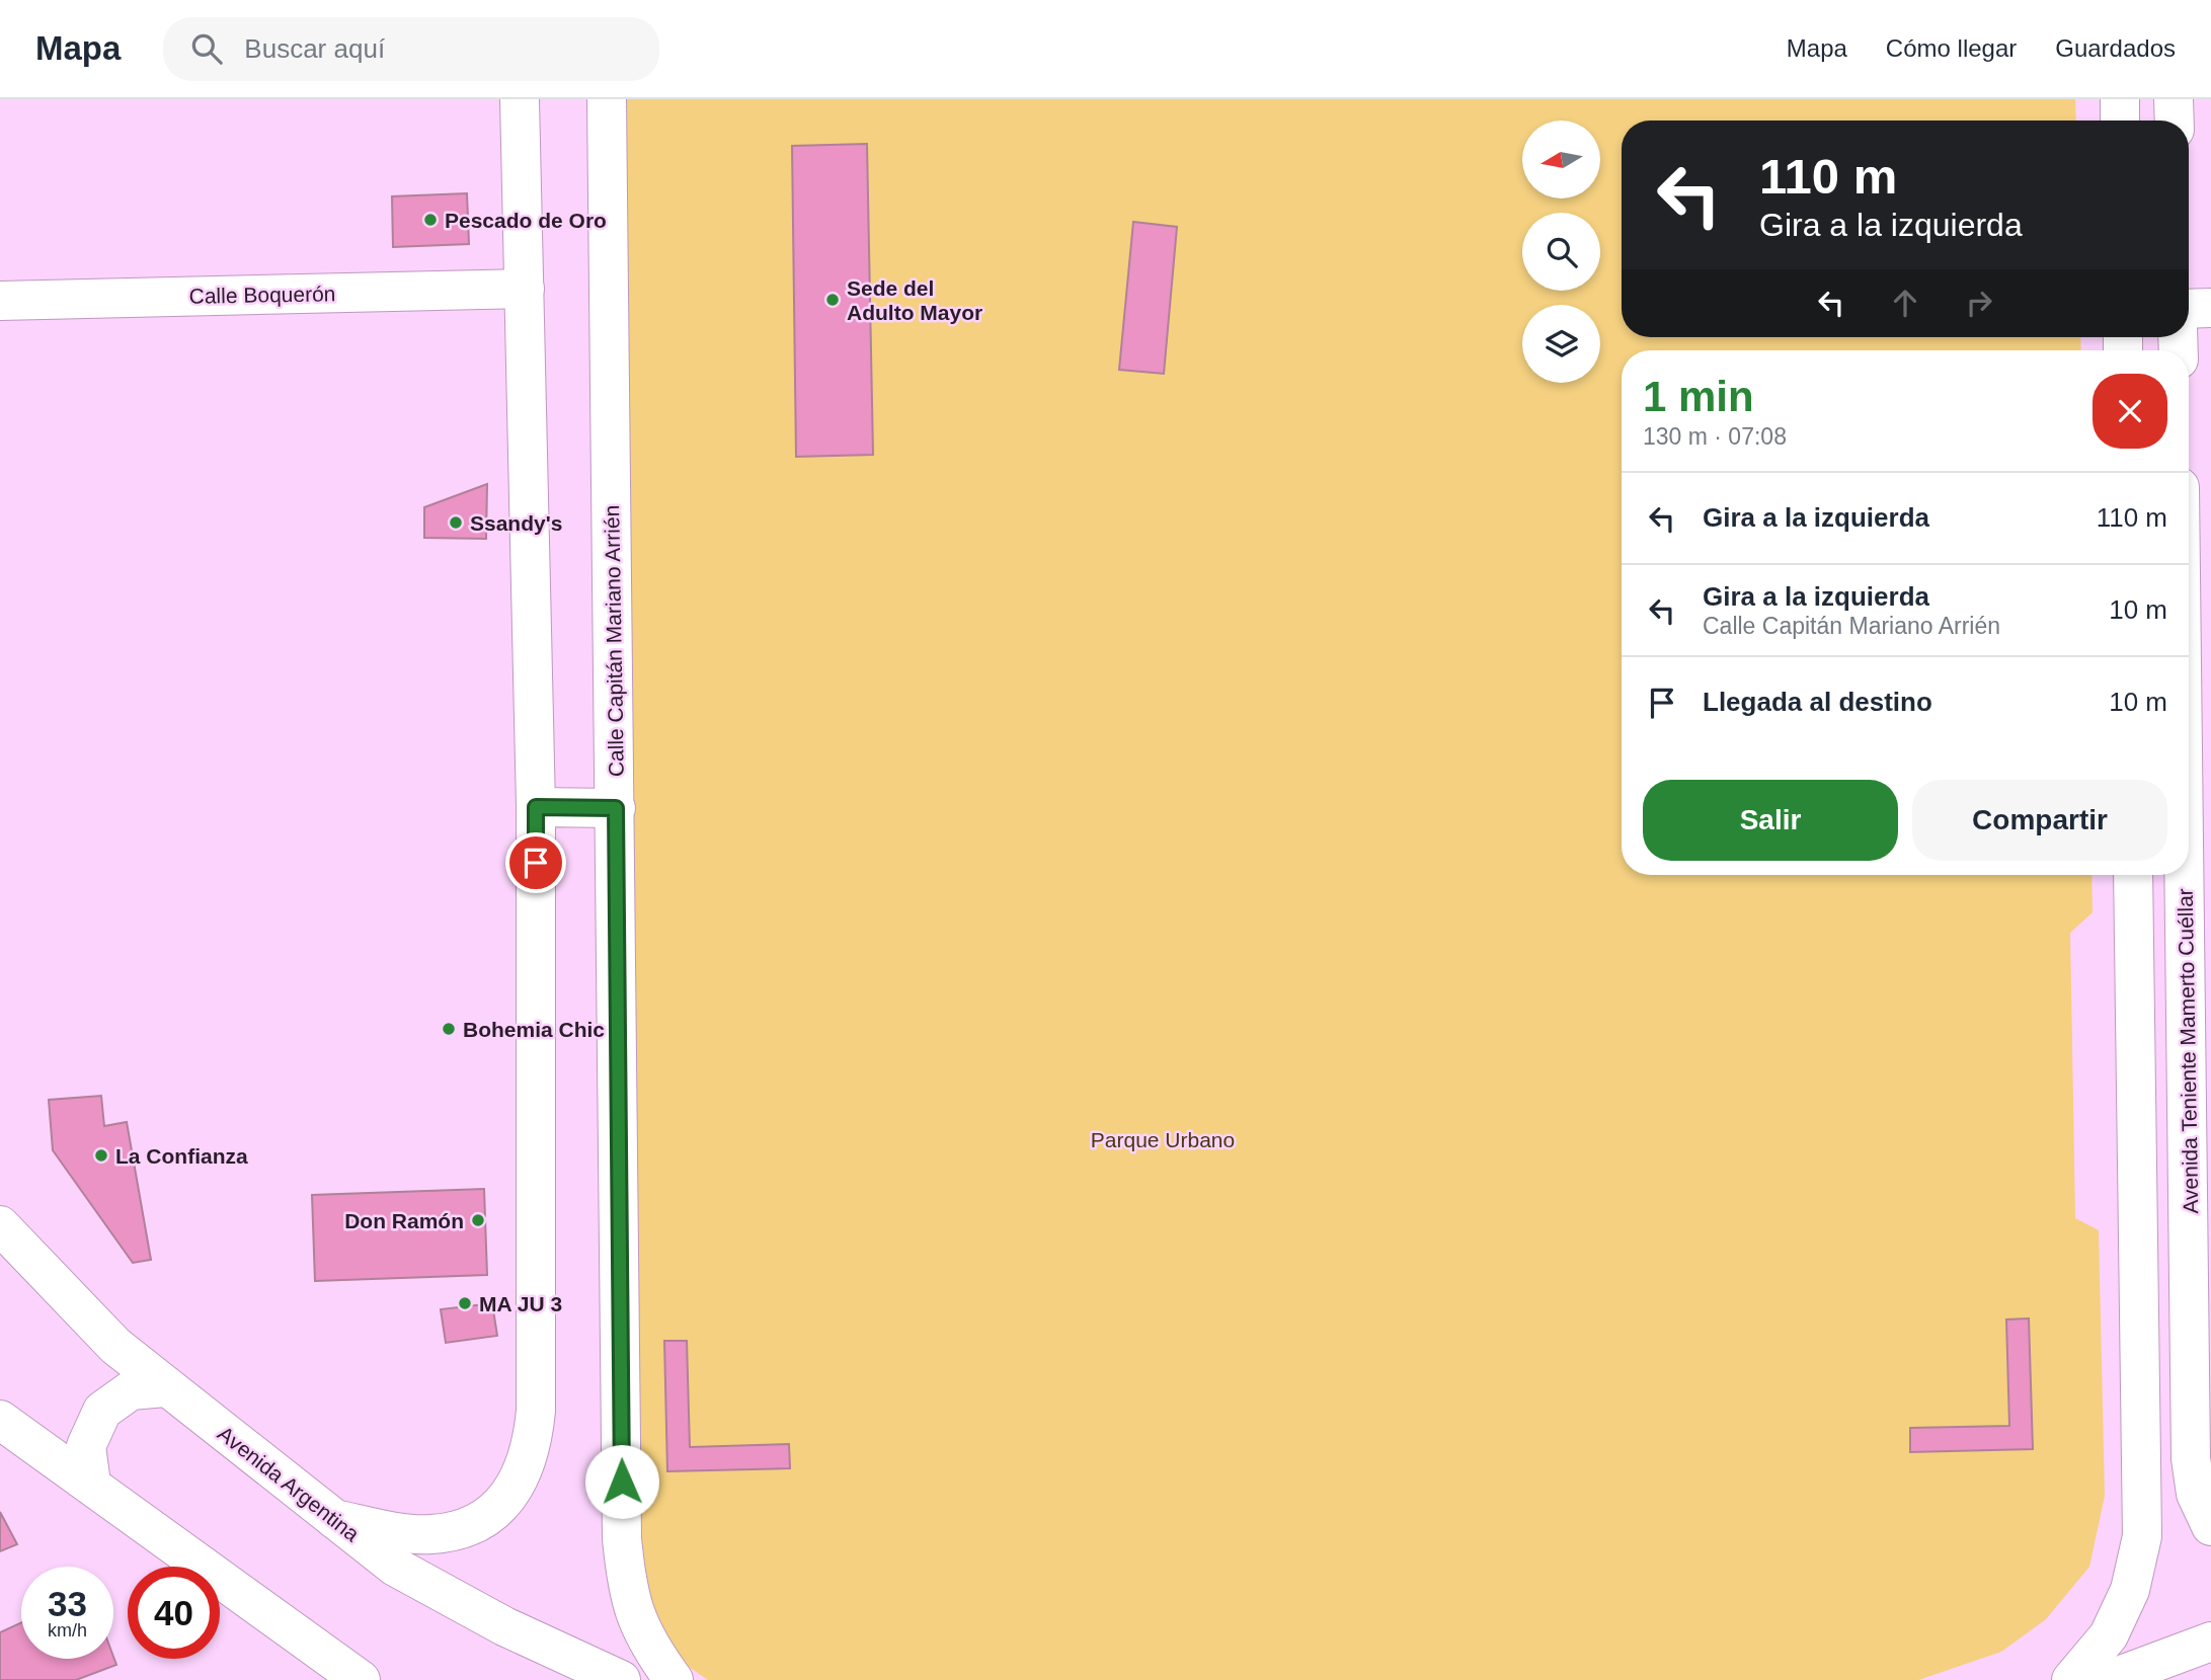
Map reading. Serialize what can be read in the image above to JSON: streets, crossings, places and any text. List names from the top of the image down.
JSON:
{
  "streets": {
    "street": [
      "Calle Boquerón",
      "Calle Capitán Mariano Arrién",
      "Avenida Teniente Mamerto Cuéllar",
      "Avenida Argentina"
    ]
  },
  "parks": ["Parque Urbano"],
  "places": [
    "Pescado de Oro",
    "Sede del Adulto Mayor",
    "Ssandy's",
    "Bohemia Chic",
    "La Confianza",
    "Don Ramón",
    "MA JU 3"
  ],
  "north": "left",
  "page": {
    "header": "Mapa",
    "search": "Buscar aquí",
    "nav": ["Mapa", "Cómo llegar", "Guardados"],
    "turn": ["110 m", "Gira a la izquierda"],
    "heading": ["1 min", "130 m · 07:08"],
    "list": [
      {
        "name": "Gira a la izquierda",
        "value": "110 m"
      },
      {
        "name": "Gira a la izquierda",
        "note": "Calle Capitán Mariano Arrién",
        "value": "10 m"
      },
      {
        "name": "Llegada al destino",
        "value": "10 m"
      }
    ],
    "buttons": ["Salir", "Compartir"],
    "speed": "33 km/h",
    "limit": "40"
  }
}
